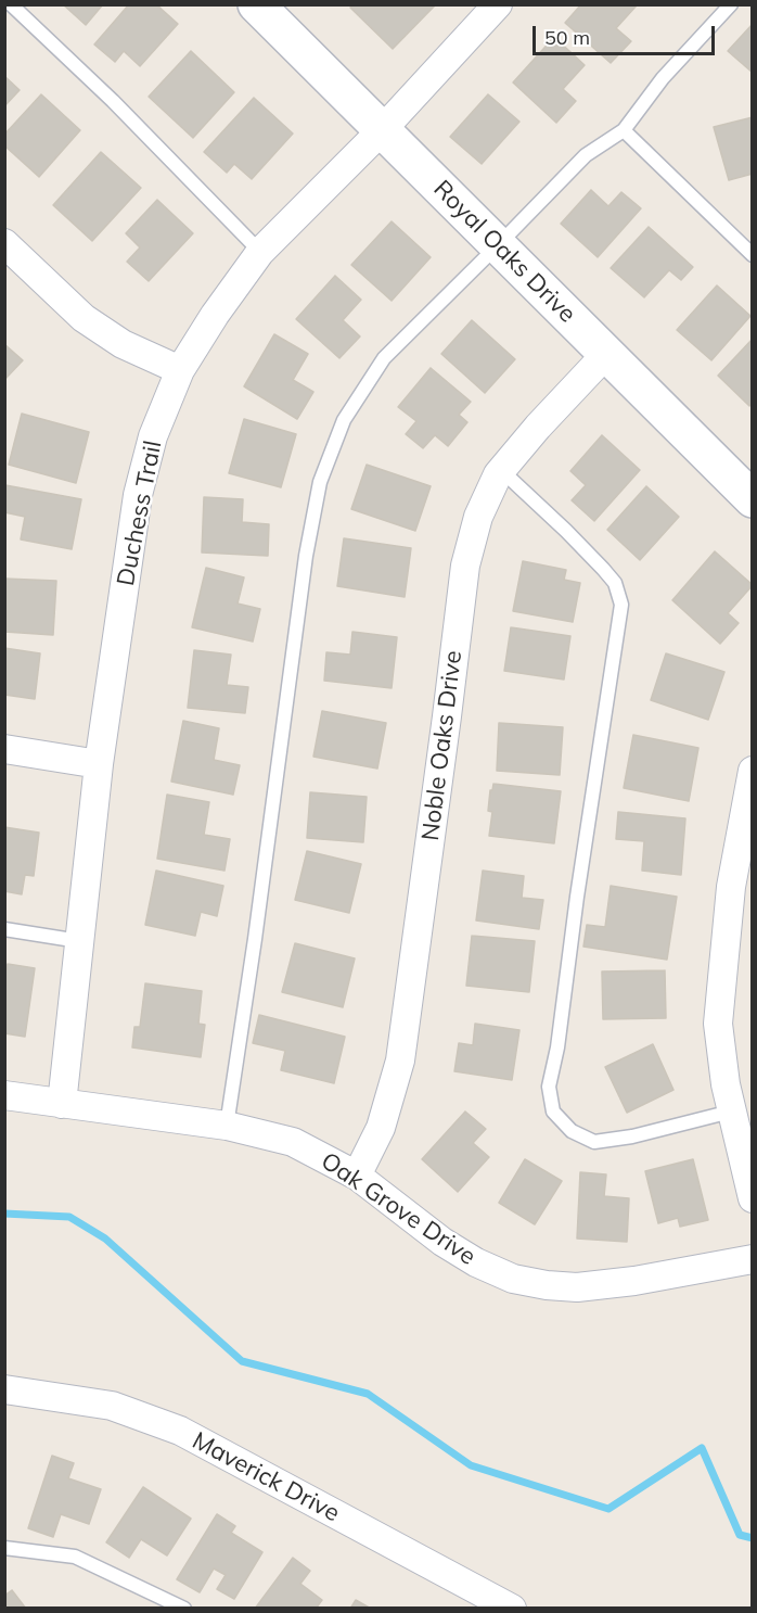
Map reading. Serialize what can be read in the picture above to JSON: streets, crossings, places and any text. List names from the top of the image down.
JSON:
{
  "streets": {
    "street": [
      "Royal Oaks Drive",
      "Duchess Trail",
      "Noble Oaks Drive",
      "Oak Grove Drive",
      "Maverick Drive"
    ]
  },
  "crossings": [
    ["Royal Oaks Drive", "Duchess Trail"],
    ["Royal Oaks Drive", "Noble Oaks Drive"],
    ["Duchess Trail", "Oak Grove Drive"],
    ["Noble Oaks Drive", "Oak Grove Drive"]
  ],
  "scale_bar": "50 m"
}
